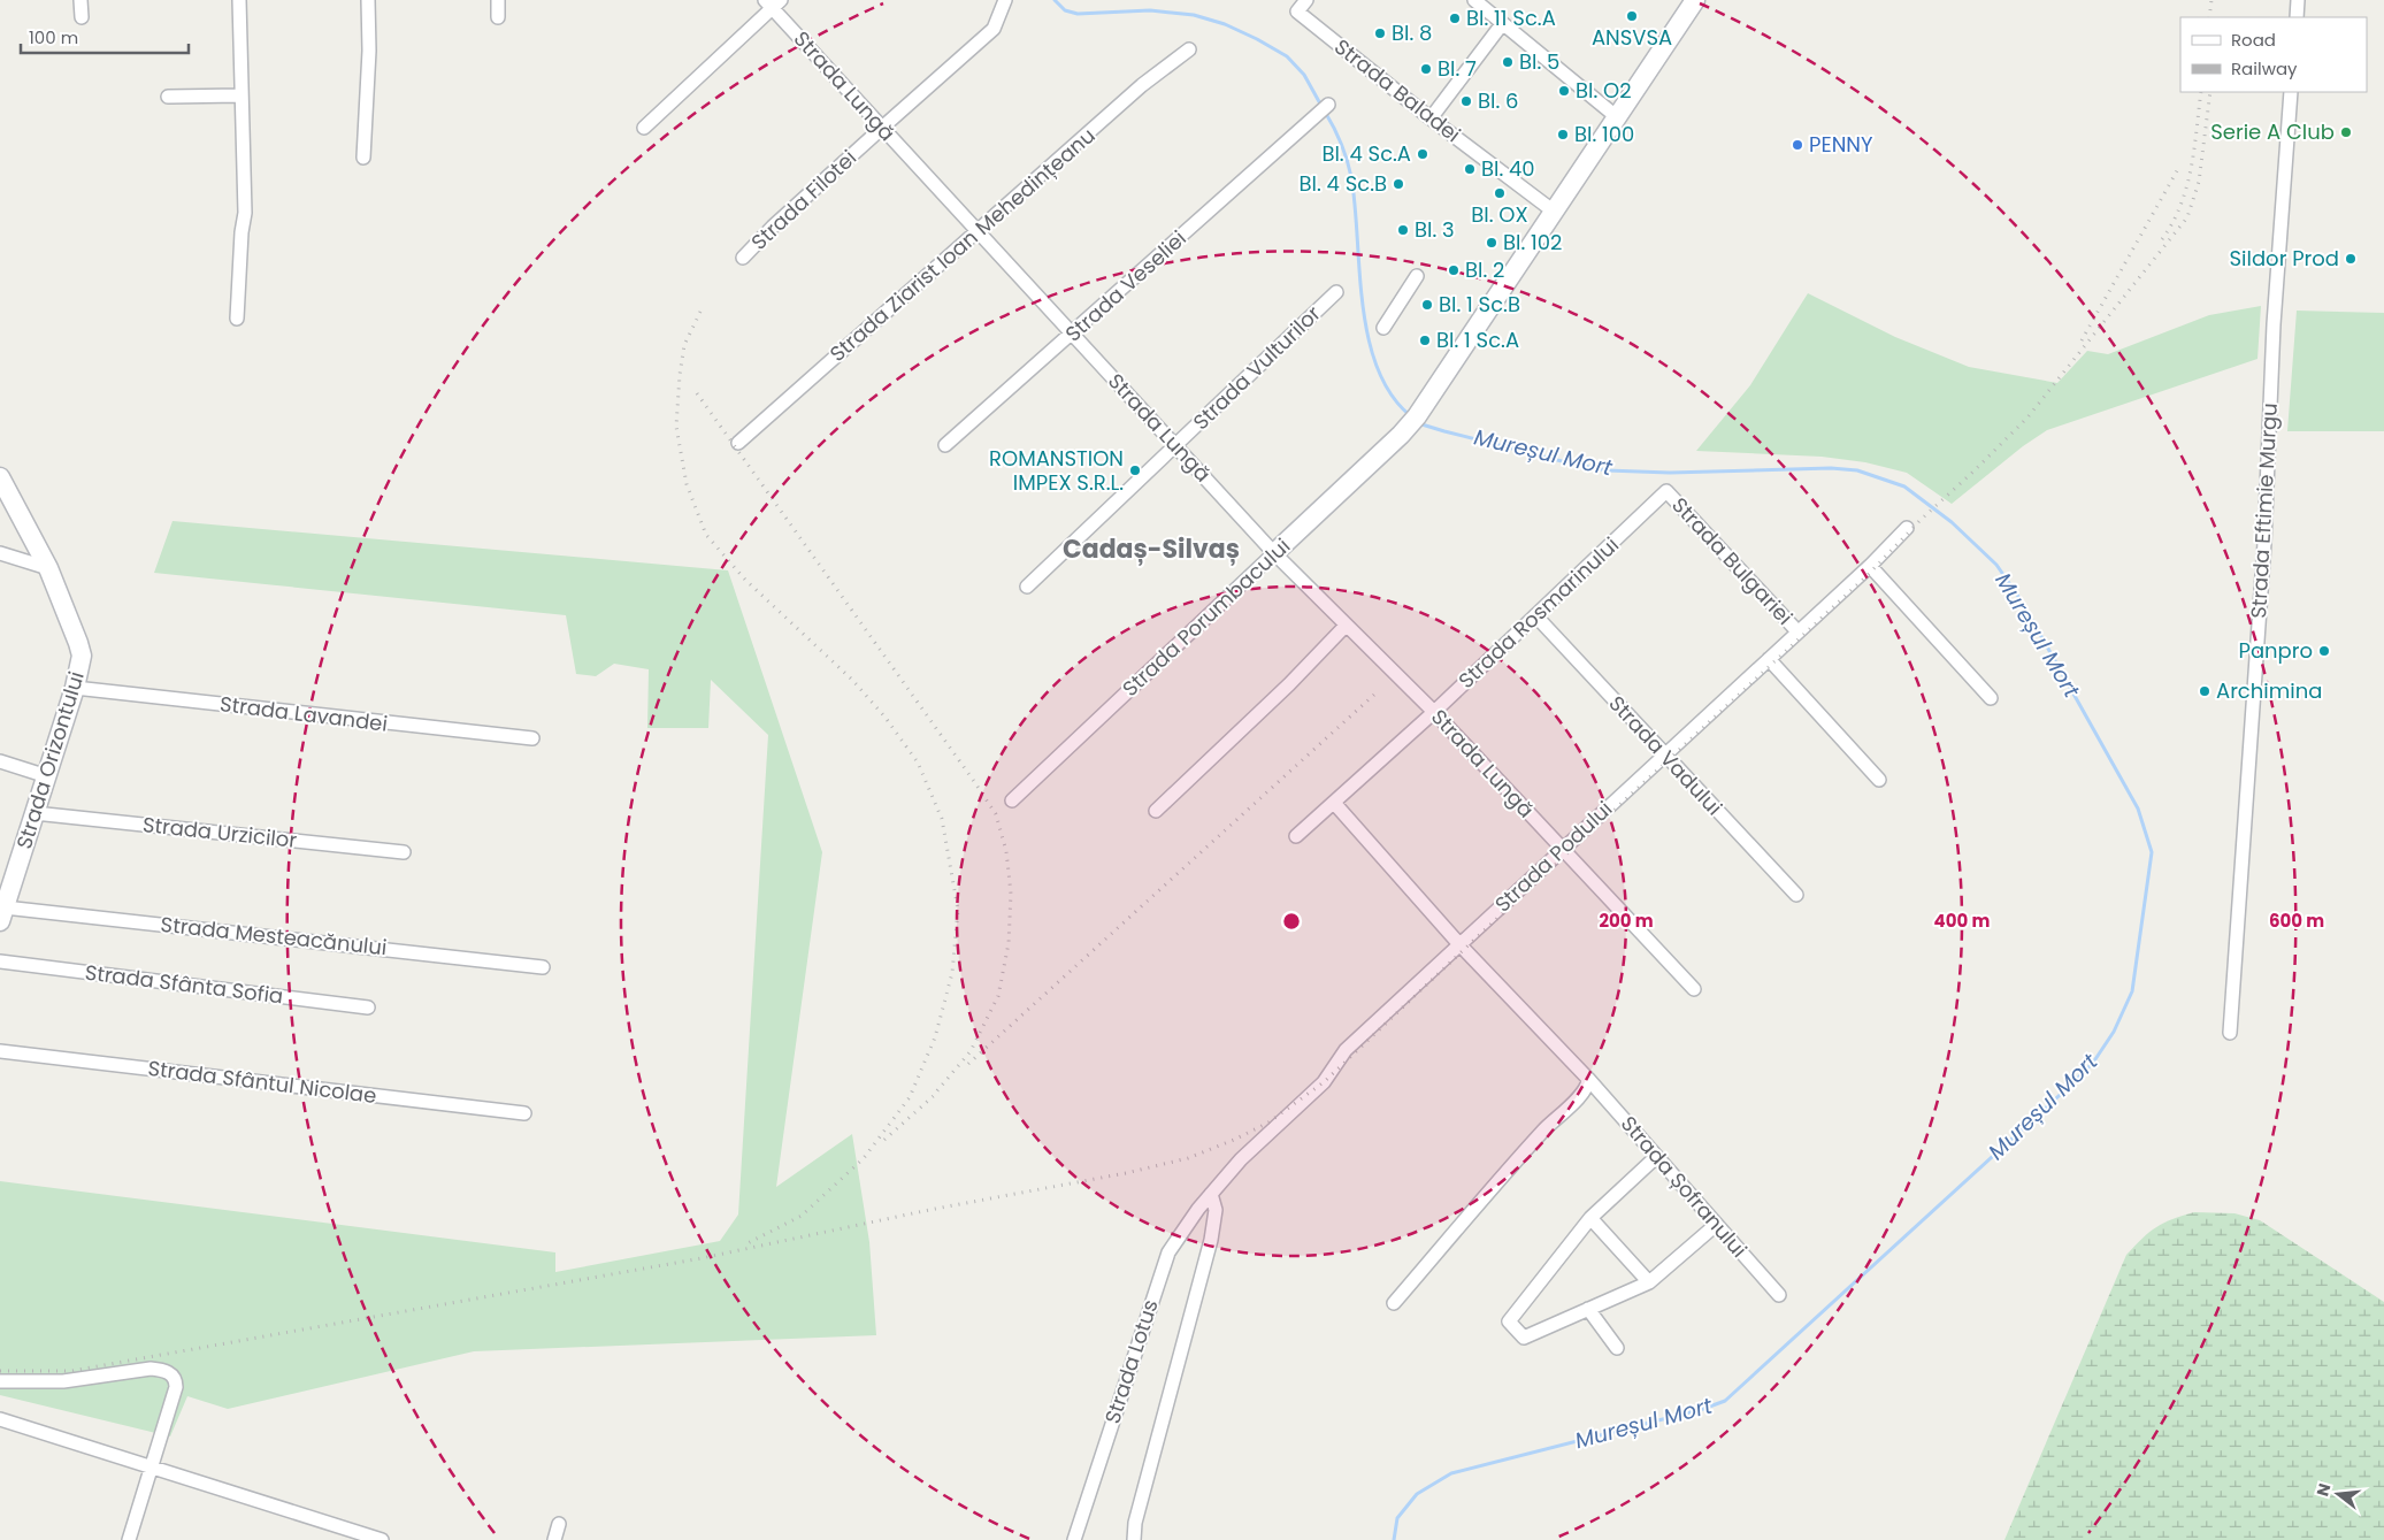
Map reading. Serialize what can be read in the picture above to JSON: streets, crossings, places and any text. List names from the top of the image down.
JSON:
{
  "streets": {
    "street": [
      "Strada Lungă",
      "Strada Baladei",
      "Strada Filotei",
      "Strada Ziarist Ioan Mehedințeanu",
      "Strada Veseliei",
      "Strada Vulturilor",
      "Strada Eftimie Murgu",
      "Strada Bulgariei",
      "Strada Rosmarinului",
      "Strada Porumbacului",
      "Strada Lavandei",
      "Strada Vadului",
      "Strada Orizontului",
      "Strada Urzicilor",
      "Strada Podului",
      "Strada Mesteacănului",
      "Strada Sfânta Sofia",
      "Strada Sfântul Nicolae",
      "Strada Șofranului",
      "Strada Lotus"
    ]
  },
  "crossings": [
    ["Strada Lungă", "Strada Filotei"],
    ["Strada Lungă", "Strada Ziarist Ioan Mehedințeanu"],
    ["Strada Lungă", "Strada Veseliei"],
    ["Strada Lungă", "Strada Vulturilor"],
    ["Strada Lungă", "Strada Rosmarinului"],
    ["Strada Lungă", "Strada Porumbacului"],
    ["Strada Lungă", "Strada Podului"],
    ["Strada Baladei", "Strada Porumbacului"],
    ["Strada Bulgariei", "Strada Rosmarinului"],
    ["Strada Bulgariei", "Strada Podului"],
    ["Strada Rosmarinului", "Strada Vadului"],
    ["Strada Lavandei", "Strada Orizontului"],
    ["Strada Vadului", "Strada Podului"],
    ["Strada Orizontului", "Strada Urzicilor"],
    ["Strada Orizontului", "Strada Mesteacănului"],
    ["Strada Podului", "Strada Lotus"]
  ],
  "districts": ["Cadaș-Silvaș"],
  "water": ["Mureșul Mort"],
  "places": [
    "ANSVSA",
    "Bl. 11 Sc.A",
    "Bl. 8",
    "Bl. 5",
    "Bl. 7",
    "Bl. O2",
    "Bl. 6",
    "Serie A Club",
    "Bl. 100",
    "PENNY",
    "Bl. 4 Sc.A",
    "Bl. 40",
    "Bl. 4 Sc.B",
    "Bl. OX",
    "Bl. 3",
    "Bl. 102",
    "Sildor Prod",
    "Bl. 2",
    "Bl. 1 Sc.B",
    "Bl. 1 Sc.A",
    "ROMANSTION IMPEX S.R.L.",
    "Panpro",
    "Archimina"
  ],
  "legend": ["Road", "Railway"],
  "scale_bar": "100 m",
  "north": "left",
  "rings": ["200 m", "400 m", "600 m"]
}
